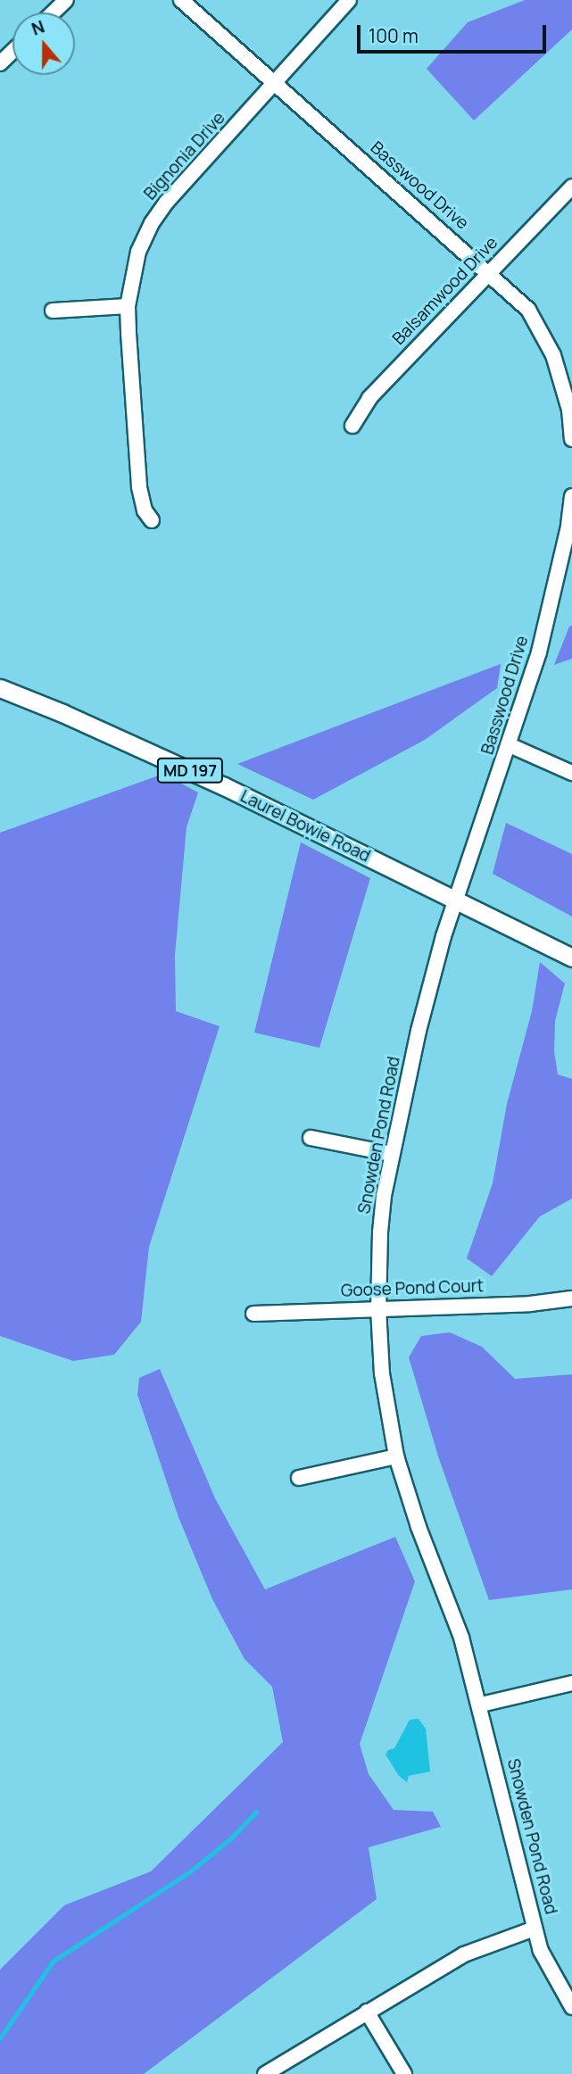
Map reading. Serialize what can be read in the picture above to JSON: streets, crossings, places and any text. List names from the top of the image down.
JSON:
{
  "streets": {
    "main road": ["MD 197", "Laurel Bowie Road"],
    "street": [
      "Bignonia Drive",
      "Basswood Drive",
      "Balsamwood Drive",
      "Snowden Pond Road",
      "Goose Pond Court"
    ]
  },
  "crossings": [
    ["Bignonia Drive", "Basswood Drive"],
    ["Basswood Drive", "Balsamwood Drive"],
    ["Basswood Drive", "Laurel Bowie Road"],
    ["Basswood Drive", "Snowden Pond Road"],
    ["Laurel Bowie Road", "Snowden Pond Road"],
    ["Snowden Pond Road", "Goose Pond Court"]
  ],
  "scale_bar": "100 m",
  "north": "top"
}
